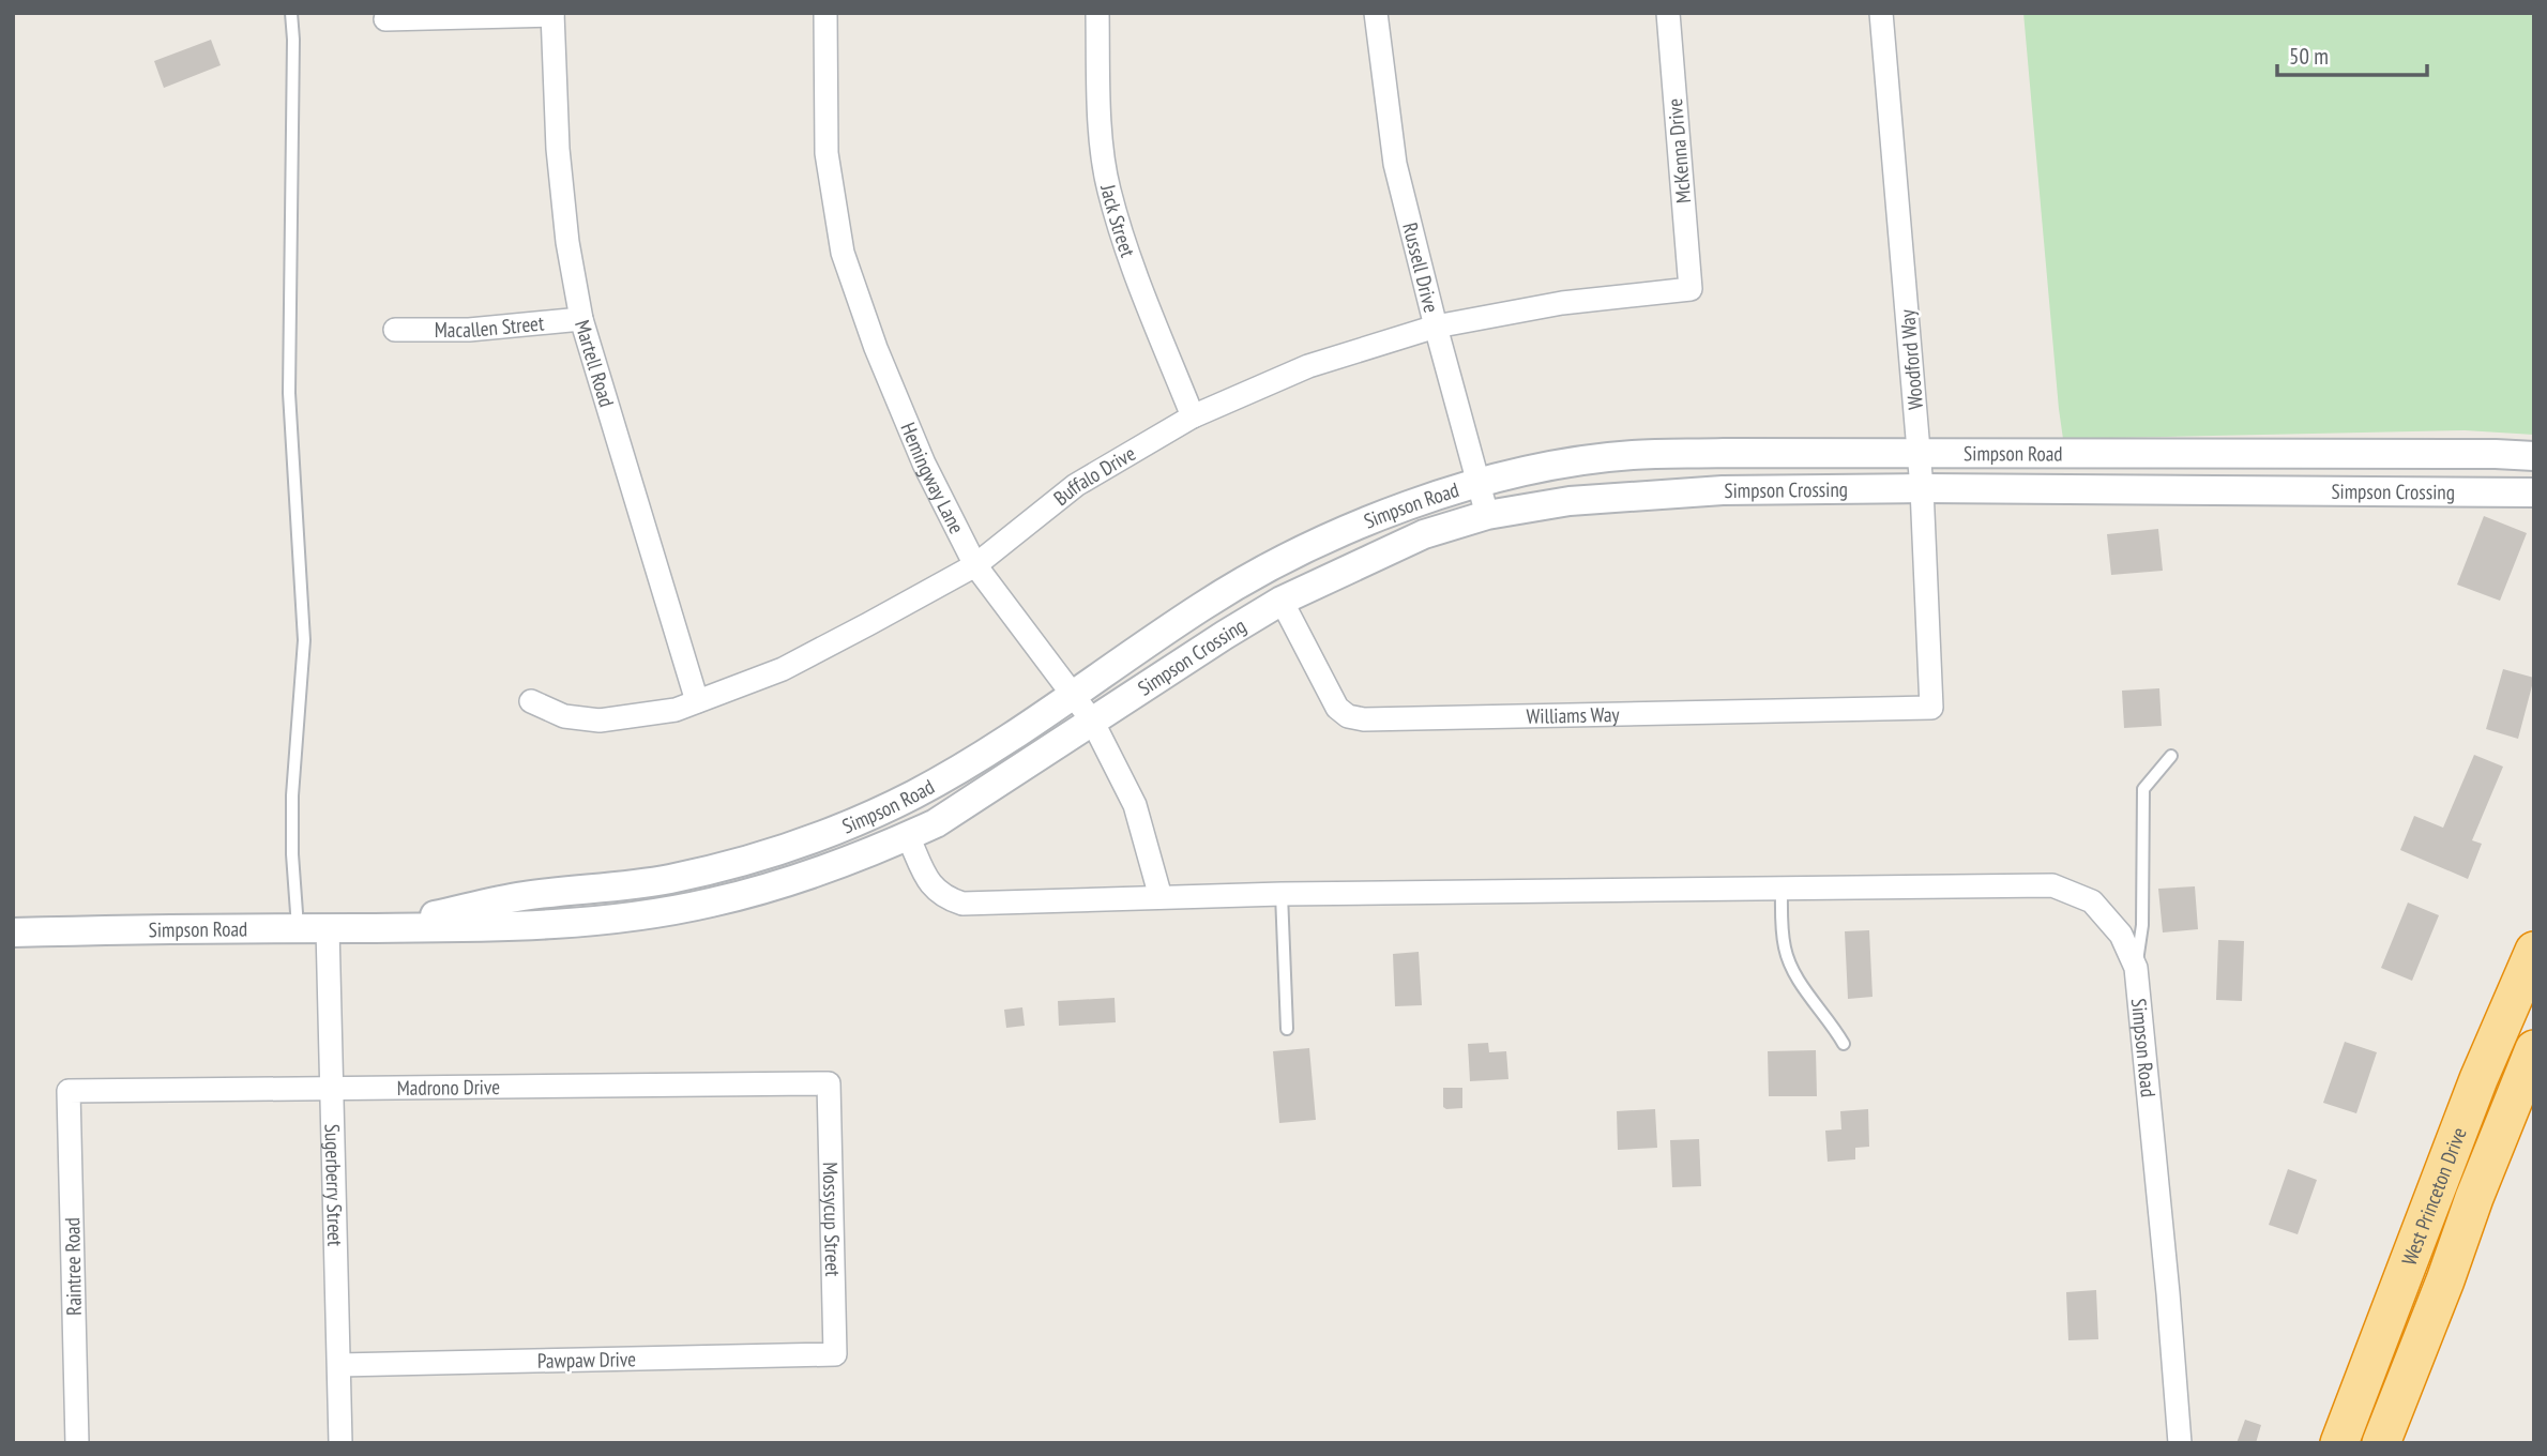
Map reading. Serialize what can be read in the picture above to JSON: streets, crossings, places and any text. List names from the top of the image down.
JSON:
{
  "streets": {
    "highway": ["West Princeton Drive"],
    "street": [
      "McKenna Drive",
      "Jack Street",
      "Russell Drive",
      "Macallen Street",
      "Woodford Way",
      "Martell Road",
      "Simpson Road",
      "Buffalo Drive",
      "Hemingway Lane",
      "Simpson Crossing",
      "Williams Way",
      "Madrono Drive",
      "Sugerberry Street",
      "Mossycup Street",
      "Raintree Road",
      "Pawpaw Drive"
    ]
  },
  "crossings": [
    ["McKenna Drive", "Buffalo Drive"],
    ["Jack Street", "Buffalo Drive"],
    ["Russell Drive", "Simpson Road"],
    ["Russell Drive", "Buffalo Drive"],
    ["Russell Drive", "Simpson Crossing"],
    ["Macallen Street", "Martell Road"],
    ["Woodford Way", "Simpson Road"],
    ["Woodford Way", "Simpson Crossing"],
    ["Woodford Way", "Williams Way"],
    ["Martell Road", "Buffalo Drive"],
    ["Simpson Road", "Hemingway Lane"],
    ["Simpson Road", "Simpson Crossing"],
    ["Simpson Road", "Sugerberry Street"],
    ["Buffalo Drive", "Hemingway Lane"],
    ["Hemingway Lane", "Simpson Crossing"],
    ["Simpson Crossing", "Williams Way"],
    ["Madrono Drive", "Sugerberry Street"],
    ["Madrono Drive", "Mossycup Street"],
    ["Madrono Drive", "Raintree Road"],
    ["Sugerberry Street", "Pawpaw Drive"],
    ["Mossycup Street", "Pawpaw Drive"]
  ],
  "scale_bar": "50 m"
}
